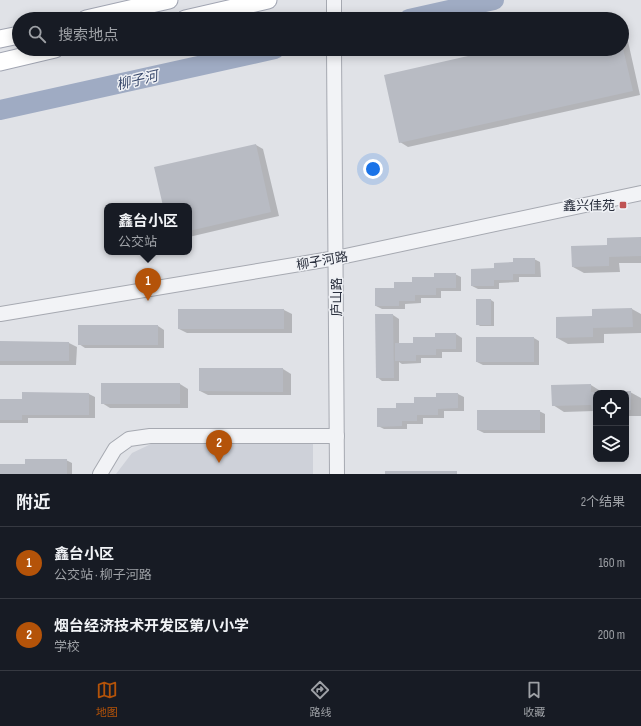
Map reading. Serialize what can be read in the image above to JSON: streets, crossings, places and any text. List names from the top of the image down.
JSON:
{
  "streets": {
    "street": ["柳子河路", "庐山路"]
  },
  "crossings": [
    ["柳子河路", "庐山路"]
  ],
  "water": ["柳子河"],
  "places": {
    "transit": ["鑫兴佳苑"]
  },
  "page": {
    "search": "搜索地点",
    "popup": ["鑫台小区", "公交站"],
    "pins": ["1", "2"],
    "heading": ["附近", "2个结果"],
    "list": [
      {
        "mark": "1",
        "name": "鑫台小区",
        "note": "公交站 · 柳子河路",
        "value": "160 m"
      },
      {
        "mark": "2",
        "name": "烟台经济技术开发区第八小学",
        "note": "学校",
        "value": "200 m"
      }
    ],
    "nav": ["地图", "路线", "收藏"]
  }
}
